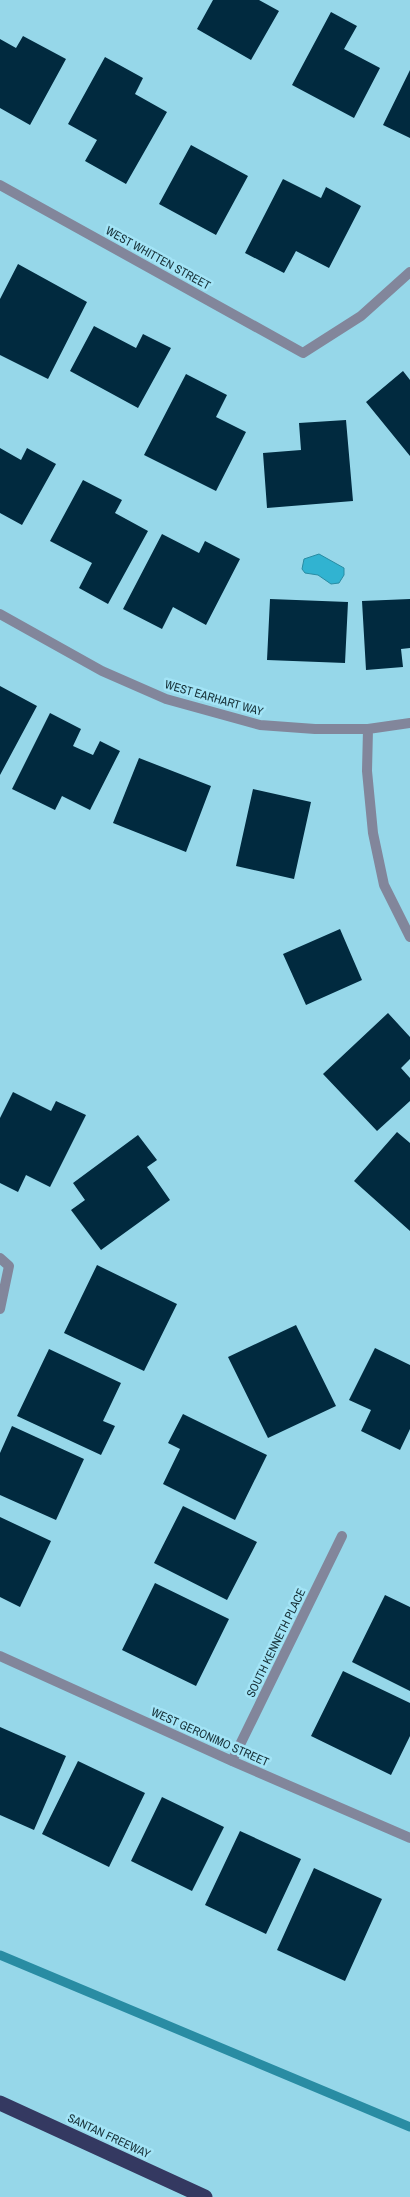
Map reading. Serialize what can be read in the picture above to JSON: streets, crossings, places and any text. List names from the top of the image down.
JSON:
{
  "streets": {
    "highway": ["SANTAN FREEWAY"],
    "street": [
      "WEST WHITTEN STREET",
      "WEST EARHART WAY",
      "SOUTH KENNETH PLACE",
      "WEST GERONIMO STREET"
    ]
  },
  "crossings": [
    ["SOUTH KENNETH PLACE", "WEST GERONIMO STREET"]
  ]
}
